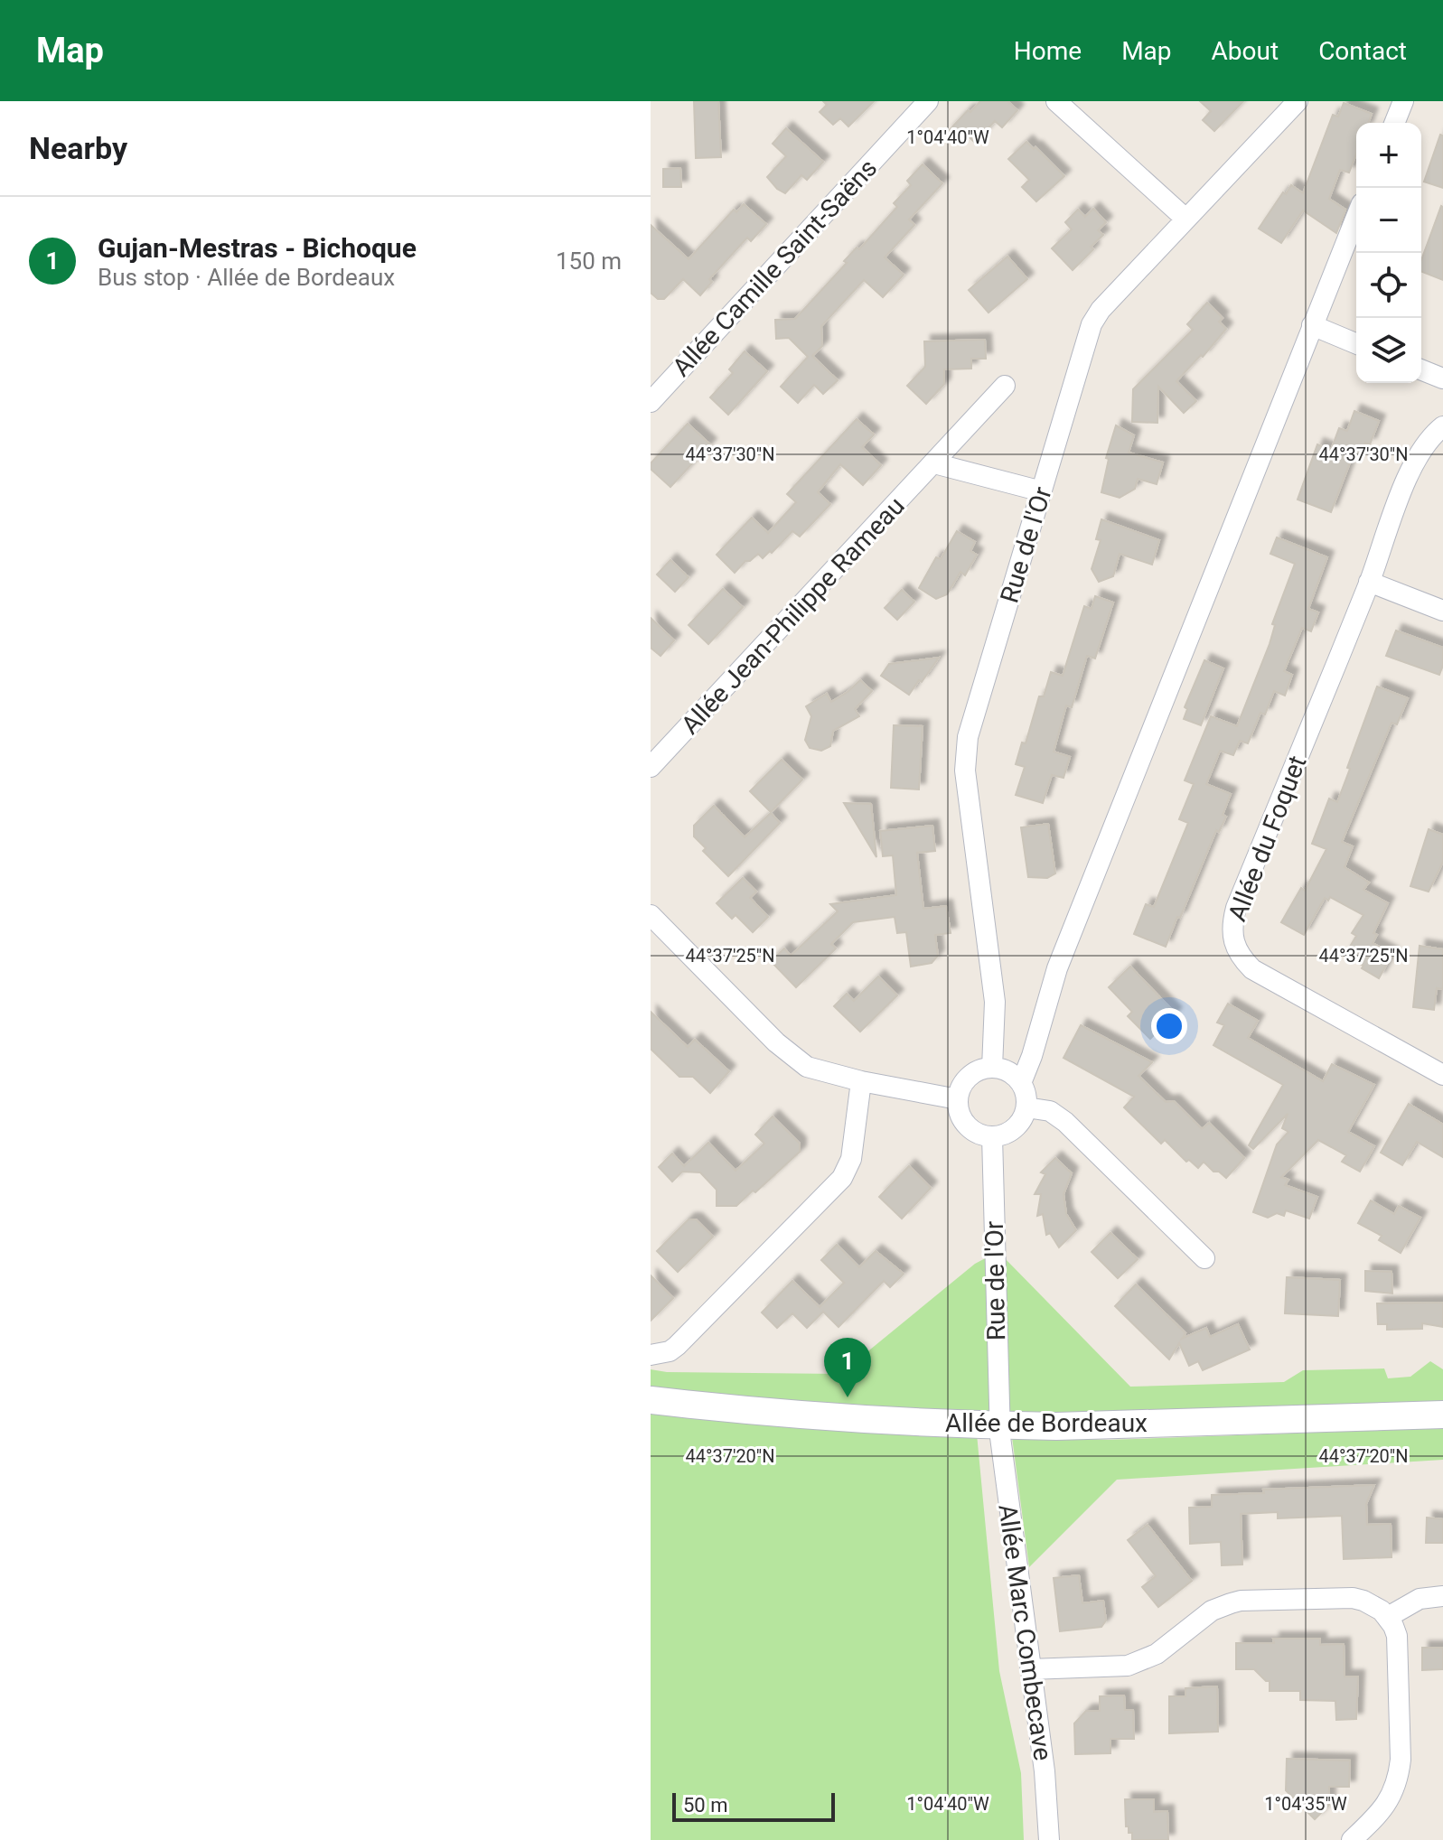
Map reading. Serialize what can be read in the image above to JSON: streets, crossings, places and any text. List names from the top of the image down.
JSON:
{
  "streets": {
    "main road": ["Allée de Bordeaux"],
    "street": [
      "Allée Camille Saint-Saëns",
      "Rue de l'Or",
      "Allée Jean-Philippe Rameau",
      "Allée du Foquet",
      "Allée Marc Combecave"
    ]
  },
  "crossings": [
    ["Rue de l'Or", "Allée de Bordeaux"],
    ["Rue de l'Or", "Allée Marc Combecave"],
    ["Allée de Bordeaux", "Allée Marc Combecave"]
  ],
  "scale_bar": "50 m",
  "page": {
    "header": "Map",
    "nav": [
      "Home",
      "Map",
      "About",
      "Contact"
    ],
    "heading": "Nearby",
    "map_buttons": ["+", "−"],
    "list": [
      {
        "mark": "1",
        "name": "Gujan-Mestras - Bichoque",
        "note": "Bus stop · Allée de Bordeaux",
        "value": "150 m"
      }
    ],
    "pins": "1",
    "scale": "50 m"
  },
  "coordinates": [
    "1°04'40\"W",
    "44°37'30\"N",
    "44°37'25\"N",
    "44°37'20\"N",
    "1°04'35\"W"
  ]
}
